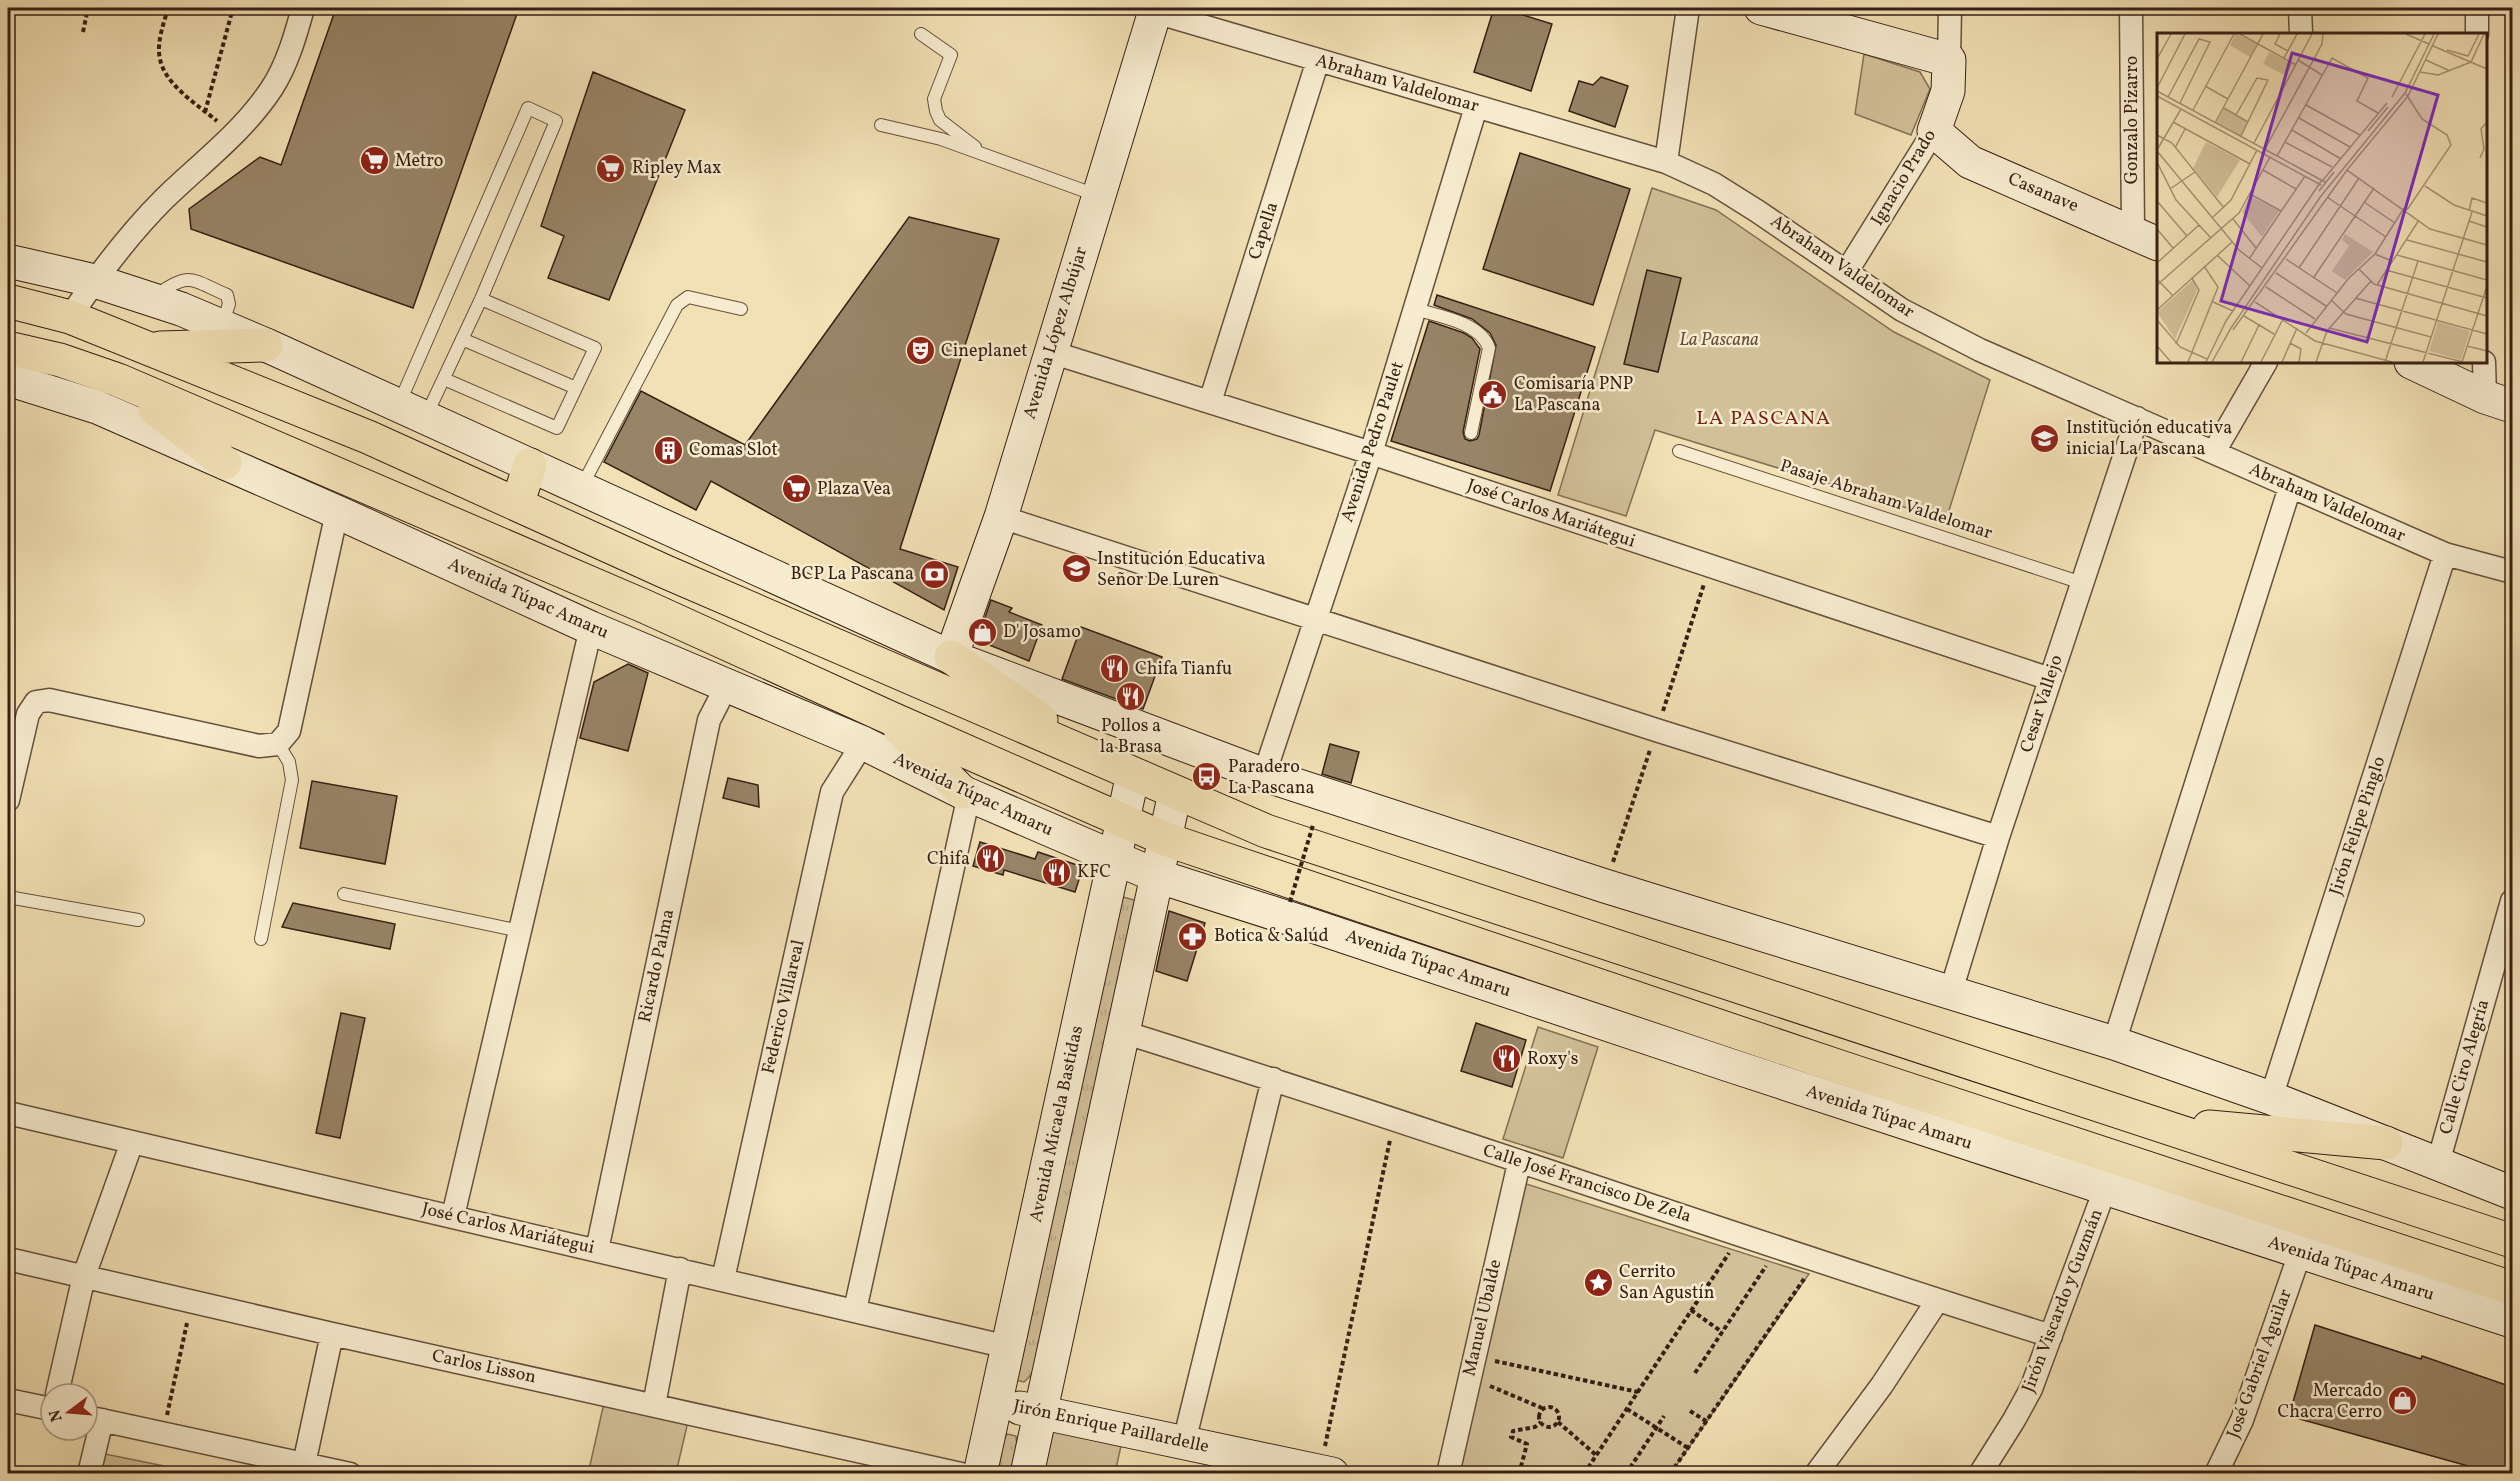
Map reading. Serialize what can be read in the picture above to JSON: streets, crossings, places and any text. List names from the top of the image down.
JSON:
{
  "streets": {
    "highway": ["Avenida Túpac Amaru"],
    "main road": [
      "Ignacio Prado",
      "Casanave",
      "Avenida López Albújar",
      "Avenida Micaela Bastidas",
      "Jirón Enrique Paillardelle"
    ],
    "street": [
      "Abraham Valdelomar",
      "Gonzalo Pizarro",
      "Capella",
      "Avenida Pedro Paulet",
      "José Carlos Mariátegui",
      "Cesar Vallejo",
      "Jirón Felipe Pinglo",
      "Ricardo Palma",
      "Federico Villareal",
      "Calle Ciro Alegría",
      "Calle José Francisco De Zela",
      "Jirón Viscardo y Guzmán",
      "Manuel Ubalde",
      "José Gabriel Aguilar",
      "Carlos Lisson"
    ],
    "lane": ["Pasaje Abraham Valdelomar"]
  },
  "crossings": [
    ["Abraham Valdelomar", "Ignacio Prado"],
    ["Abraham Valdelomar", "Capella"],
    ["Abraham Valdelomar", "Avenida López Albújar"],
    ["Abraham Valdelomar", "Avenida Pedro Paulet"],
    ["Abraham Valdelomar", "Cesar Vallejo"],
    ["Abraham Valdelomar", "Jirón Felipe Pinglo"],
    ["Gonzalo Pizarro", "Casanave"],
    ["Ignacio Prado", "Casanave"],
    ["Capella", "José Carlos Mariátegui"],
    ["Avenida López Albújar", "José Carlos Mariátegui"],
    ["Avenida Pedro Paulet", "José Carlos Mariátegui"],
    ["Pasaje Abraham Valdelomar", "Cesar Vallejo"],
    ["José Carlos Mariátegui", "Cesar Vallejo"],
    ["José Carlos Mariátegui", "Ricardo Palma"],
    ["José Carlos Mariátegui", "Federico Villareal"],
    ["José Carlos Mariátegui", "Avenida Micaela Bastidas"],
    ["Avenida Túpac Amaru", "Ricardo Palma"],
    ["Avenida Túpac Amaru", "Federico Villareal"],
    ["Avenida Túpac Amaru", "Avenida Micaela Bastidas"],
    ["Avenida Túpac Amaru", "Jirón Viscardo y Guzmán"],
    ["Avenida Túpac Amaru", "José Gabriel Aguilar"],
    ["Avenida Micaela Bastidas", "Jirón Enrique Paillardelle"],
    ["Calle José Francisco De Zela", "Jirón Viscardo y Guzmán"],
    ["Calle José Francisco De Zela", "Manuel Ubalde"]
  ],
  "districts": ["LA PASCANA"],
  "parks": ["La Pascana"],
  "places": {
    "supermarket": ["Metro", "Ripley Max", "Plaza Vea"],
    "theatre": ["Cineplanet"],
    "public building": ["Comisaría PNP La Pascana"],
    "school or university": ["Institución educativa inicial La Pascana", "Institución Educativa Señor De Luren"],
    "building": ["Comas Slot"],
    "bank": ["BCP La Pascana"],
    "shop": ["D' Josamo", "Mercado Chacra Cerro"],
    "restaurant": [
      "Chifa Tianfu",
      "Pollos a la Brasa",
      "Chifa",
      "KFC",
      "Roxy's"
    ],
    "bus stop": ["Paradero La Pascana"],
    "pharmacy": ["Botica & Salúd"],
    "place": ["Cerrito San Agustín"]
  },
  "north": "left"
}
